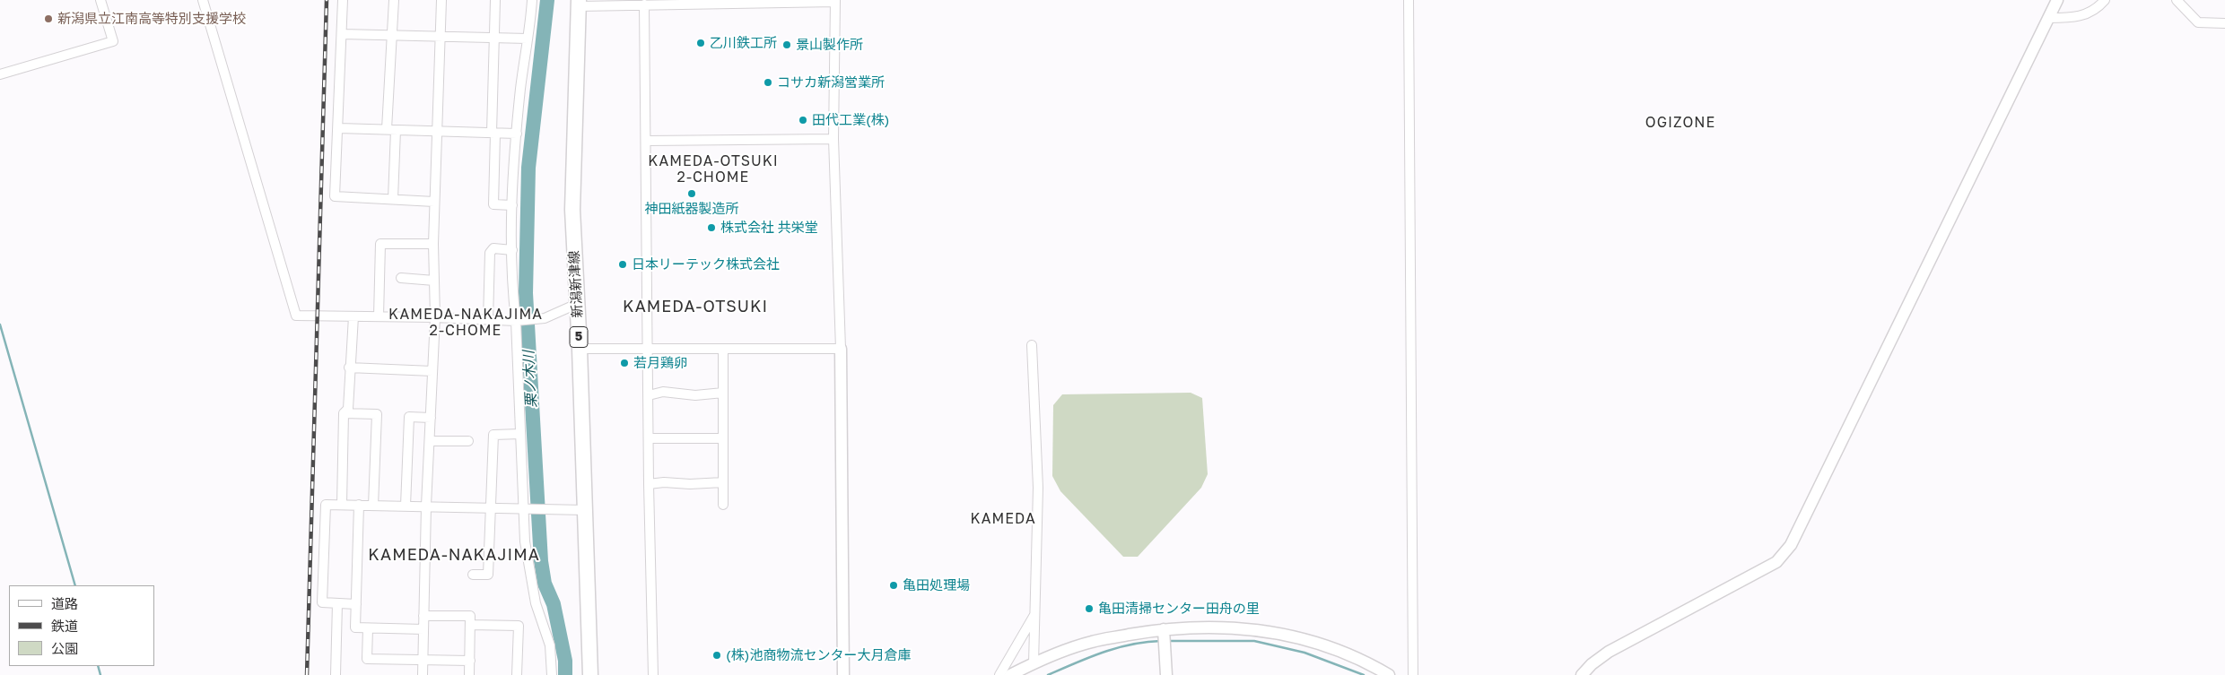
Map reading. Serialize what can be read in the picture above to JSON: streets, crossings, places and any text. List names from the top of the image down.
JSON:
{
  "streets": {
    "main road": ["新潟新津線", "5"]
  },
  "districts": [
    "OGIZONE",
    "KAMEDA-OTSUKI 2-CHOME",
    "KAMEDA-OTSUKI",
    "KAMEDA-NAKAJIMA 2-CHOME",
    "KAMEDA",
    "KAMEDA-NAKAJIMA"
  ],
  "water": ["栗ノ木川"],
  "places": [
    "新潟県立江南高等特別支援学校",
    "乙川鉄工所",
    "景山製作所",
    "コサカ新潟営業所",
    "田代工業(株)",
    "神田紙器製造所",
    "株式会社 共栄堂",
    "日本リーテック株式会社",
    "若月鶏卵",
    "亀田処理場",
    "亀田清掃センター田舟の里",
    "(株)池商物流センター大月倉庫"
  ],
  "legend": ["道路", "鉄道", "公園"]
}
